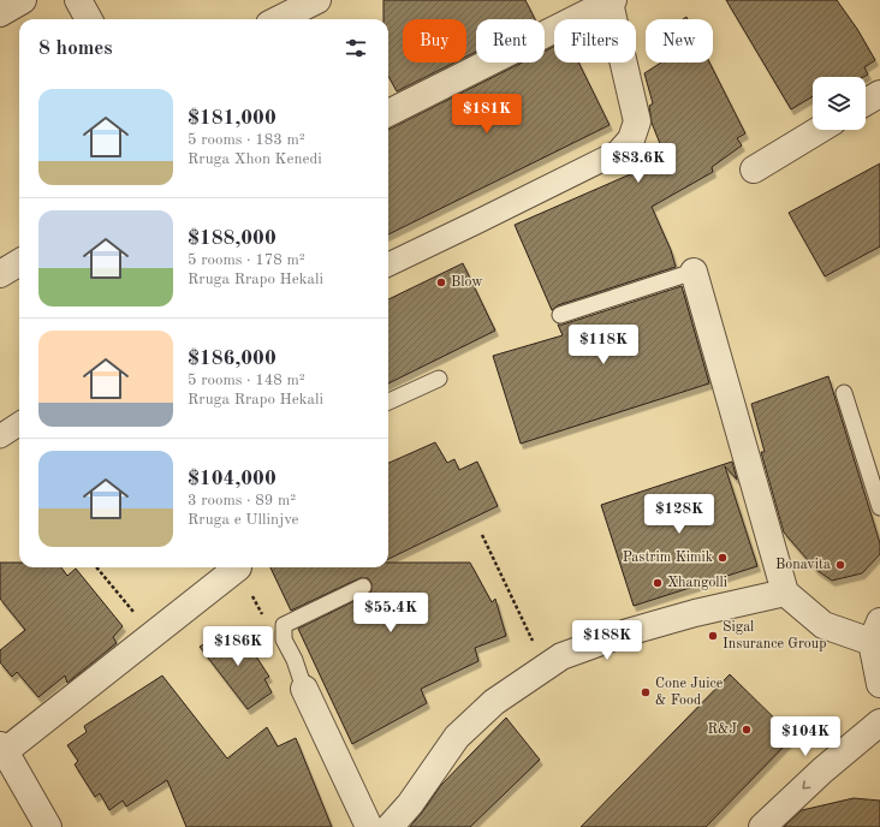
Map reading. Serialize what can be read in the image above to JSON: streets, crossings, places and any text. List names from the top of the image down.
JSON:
{
  "places": [
    "Blow",
    "Pastrim Kimik",
    "Bonavita",
    "Xhangolli",
    "Sigal Insurance Group",
    "Cone Juice & Food",
    "R&J"
  ],
  "page": {
    "chip": [
      "Buy",
      "Rent",
      "Filters",
      "New"
    ],
    "heading": "8 homes",
    "list": [
      {
        "name": "$181,000",
        "note": "5 rooms · 183 m² · Rruga Xhon Kenedi"
      },
      {
        "name": "$188,000",
        "note": "5 rooms · 178 m² · Rruga Rrapo Hekali"
      },
      {
        "name": "$186,000",
        "note": "5 rooms · 148 m² · Rruga Rrapo Hekali"
      },
      {
        "name": "$104,000",
        "note": "3 rooms · 89 m² · Rruga e Ullinjve"
      }
    ],
    "price": [
      "$181K",
      "$83.6K",
      "$118K",
      "$128K",
      "$55.4K",
      "$188K",
      "$186K",
      "$104K"
    ]
  }
}
